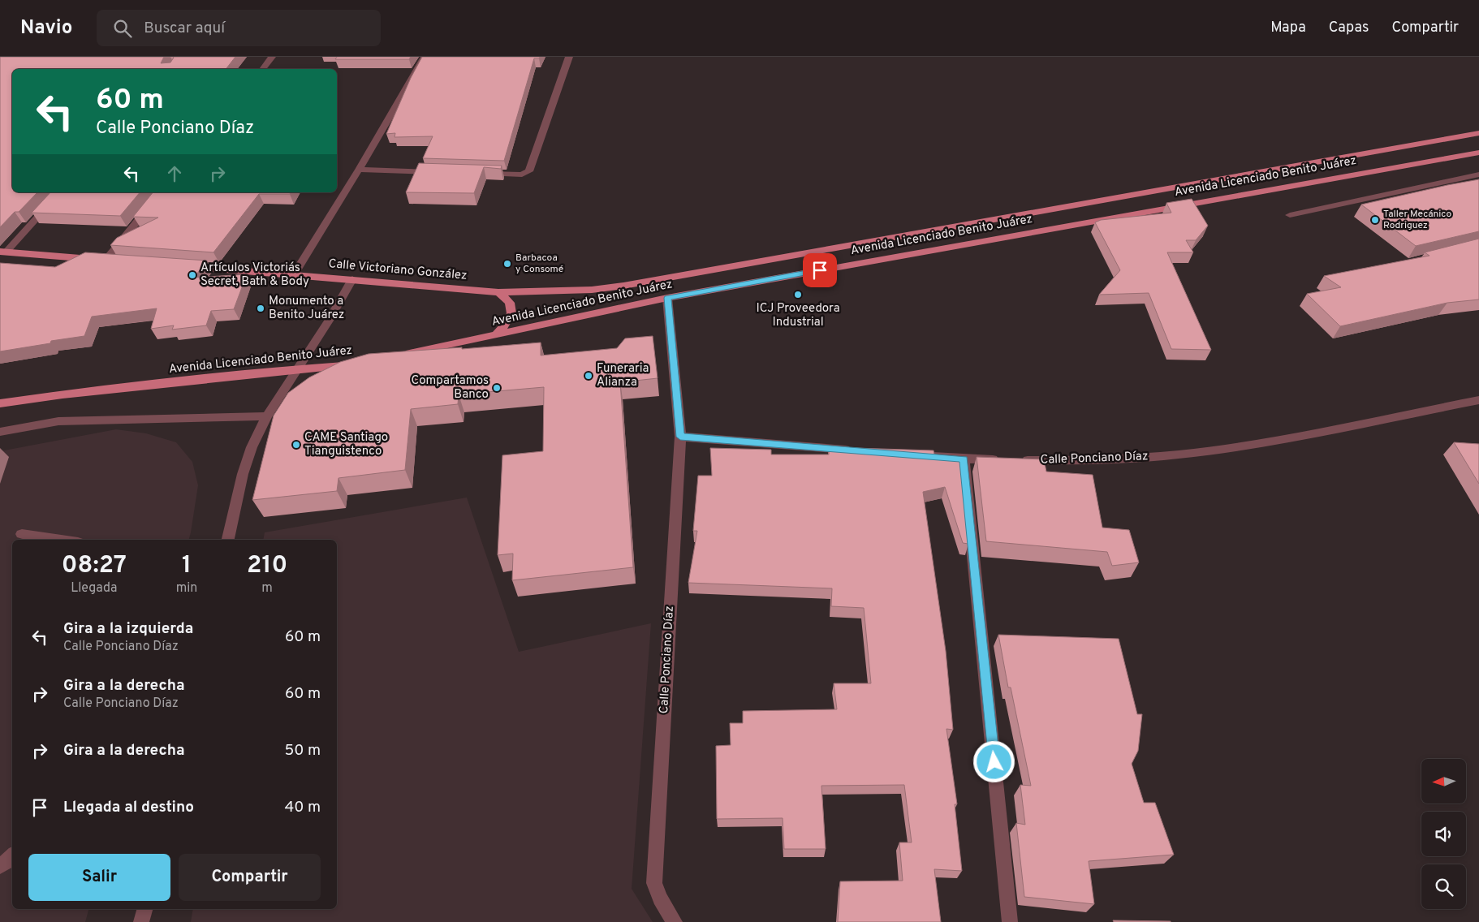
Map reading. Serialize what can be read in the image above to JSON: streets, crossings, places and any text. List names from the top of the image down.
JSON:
{
  "streets": {
    "main road": ["Avenida Licenciado Benito Juárez", "Calle Victoriano González"],
    "street": ["Calle Ponciano Díaz"]
  },
  "crossings": [
    ["Avenida Licenciado Benito Juárez", "Calle Victoriano González"],
    ["Avenida Licenciado Benito Juárez", "Calle Ponciano Díaz"]
  ],
  "places": [
    "Taller Mecánico Rodriguez",
    "Barbacoa y Consomé",
    "Artículos Victoria´s Secret, Bath & Body",
    "ICJ Proveedora Industrial",
    "Monumento a Benito Juárez",
    "Funeraria Alianza",
    "Compartamos Banco",
    "CAME Santiago Tianguistenco"
  ],
  "north": "left",
  "page": {
    "header": "Navio",
    "search": "Buscar aquí",
    "nav": ["Mapa", "Capas", "Compartir"],
    "turn": ["60 m", "Calle Ponciano Díaz"],
    "eta": [
      "08:27",
      "Llegada",
      "1",
      "min",
      "210",
      "m"
    ],
    "list": [
      {
        "name": "Gira a la izquierda",
        "note": "Calle Ponciano Díaz",
        "value": "60 m"
      },
      {
        "name": "Gira a la derecha",
        "note": "Calle Ponciano Díaz",
        "value": "60 m"
      },
      {
        "name": "Gira a la derecha",
        "value": "50 m"
      },
      {
        "name": "Llegada al destino",
        "value": "40 m"
      }
    ],
    "buttons": ["Salir", "Compartir"]
  }
}
